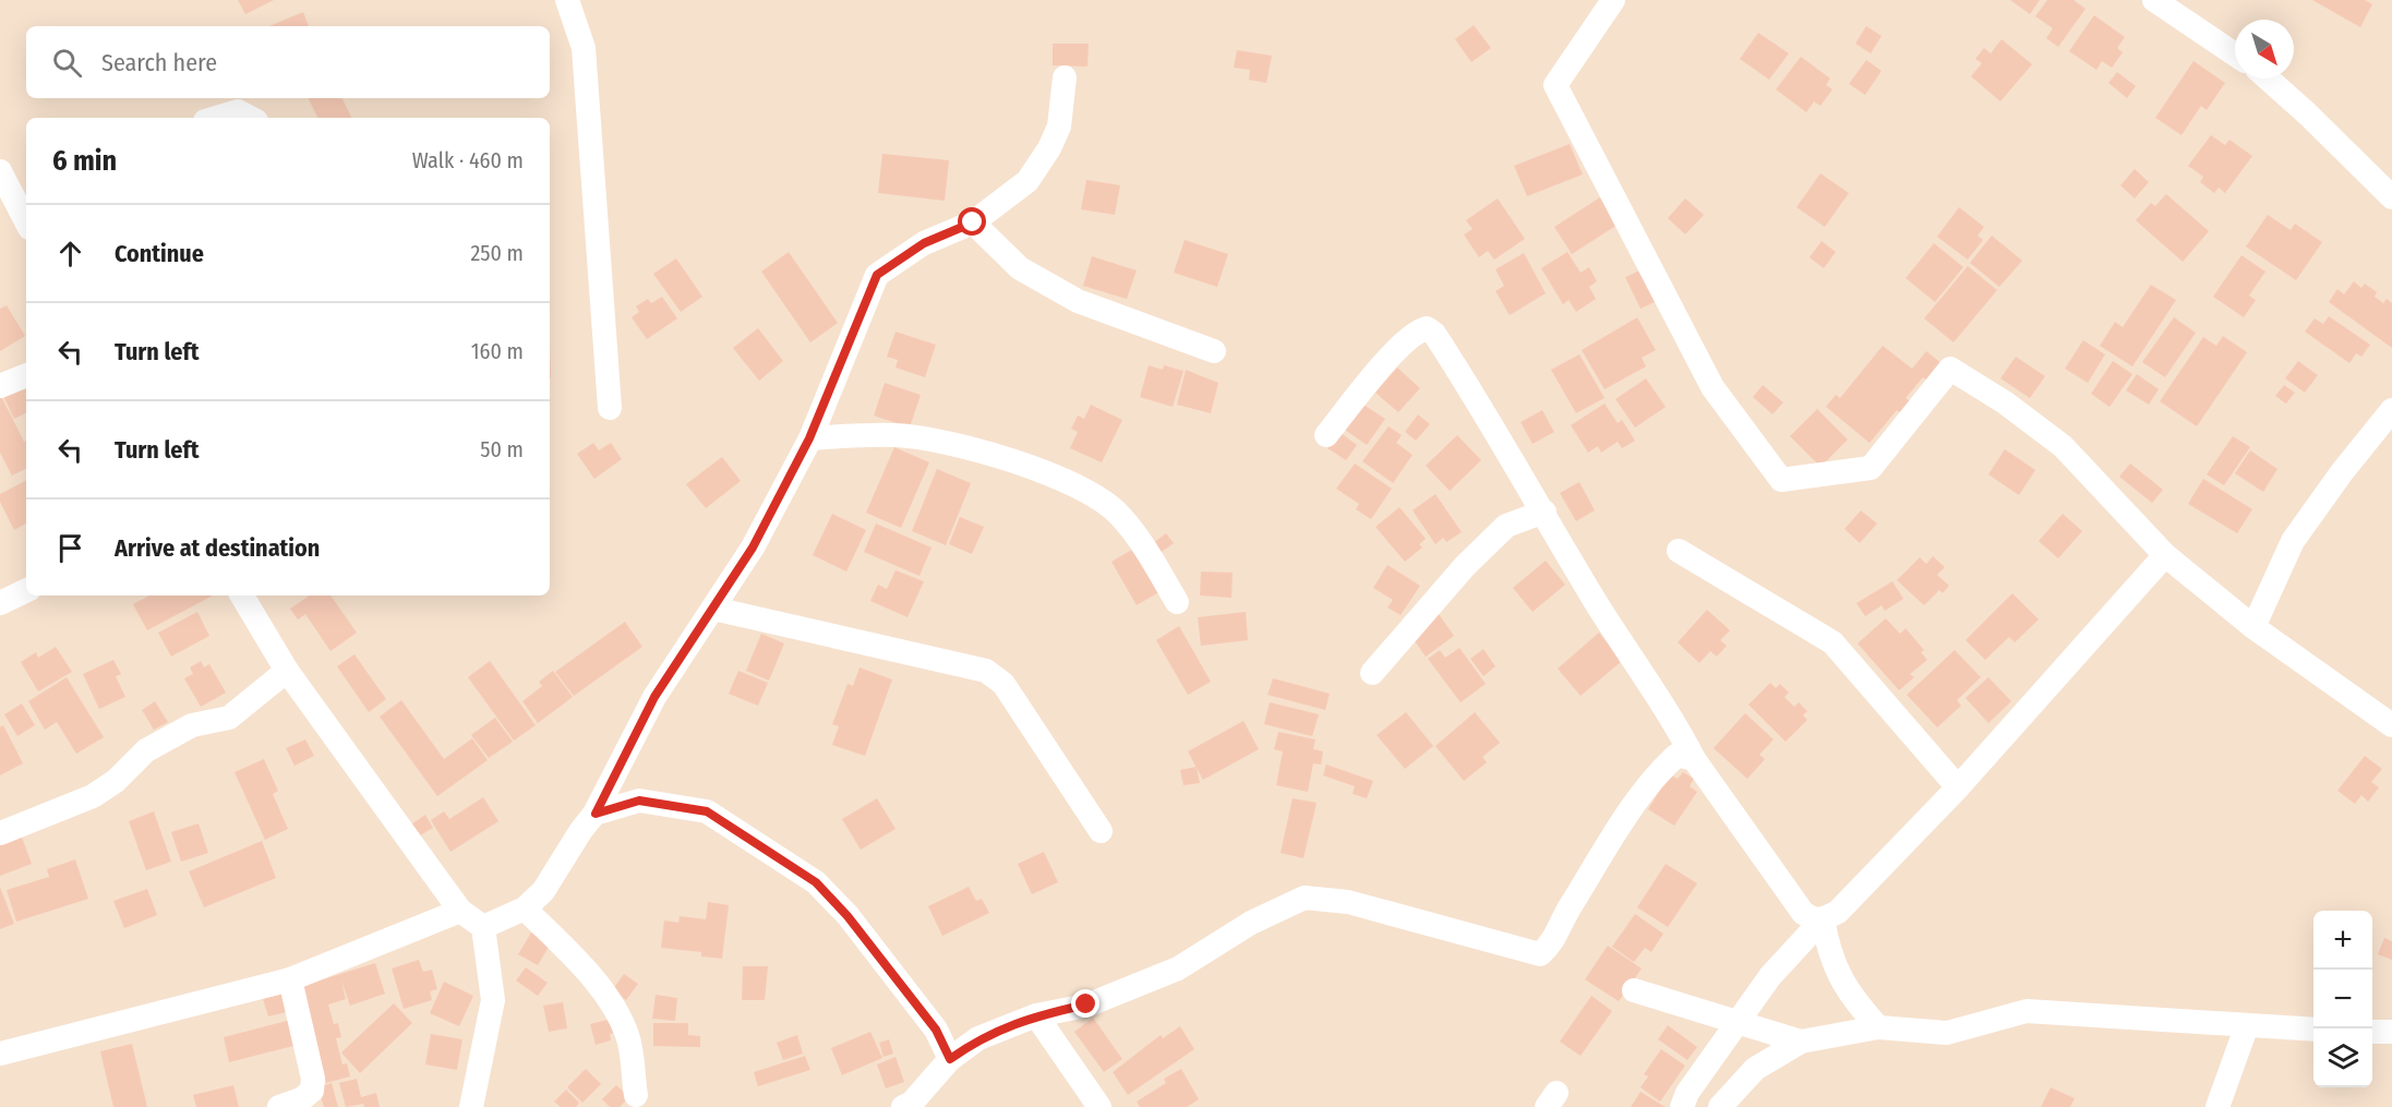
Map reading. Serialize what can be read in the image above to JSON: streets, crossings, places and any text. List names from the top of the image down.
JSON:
{
  "north": "bottom right",
  "page": {
    "search": "Search here",
    "heading": ["6 min", "Walk · 460 m"],
    "list": [
      ["Continue", "250 m"],
      ["Turn left", "160 m"],
      ["Turn left", "50 m"],
      "Arrive at destination"
    ],
    "map_buttons": ["+", "−"]
  }
}
